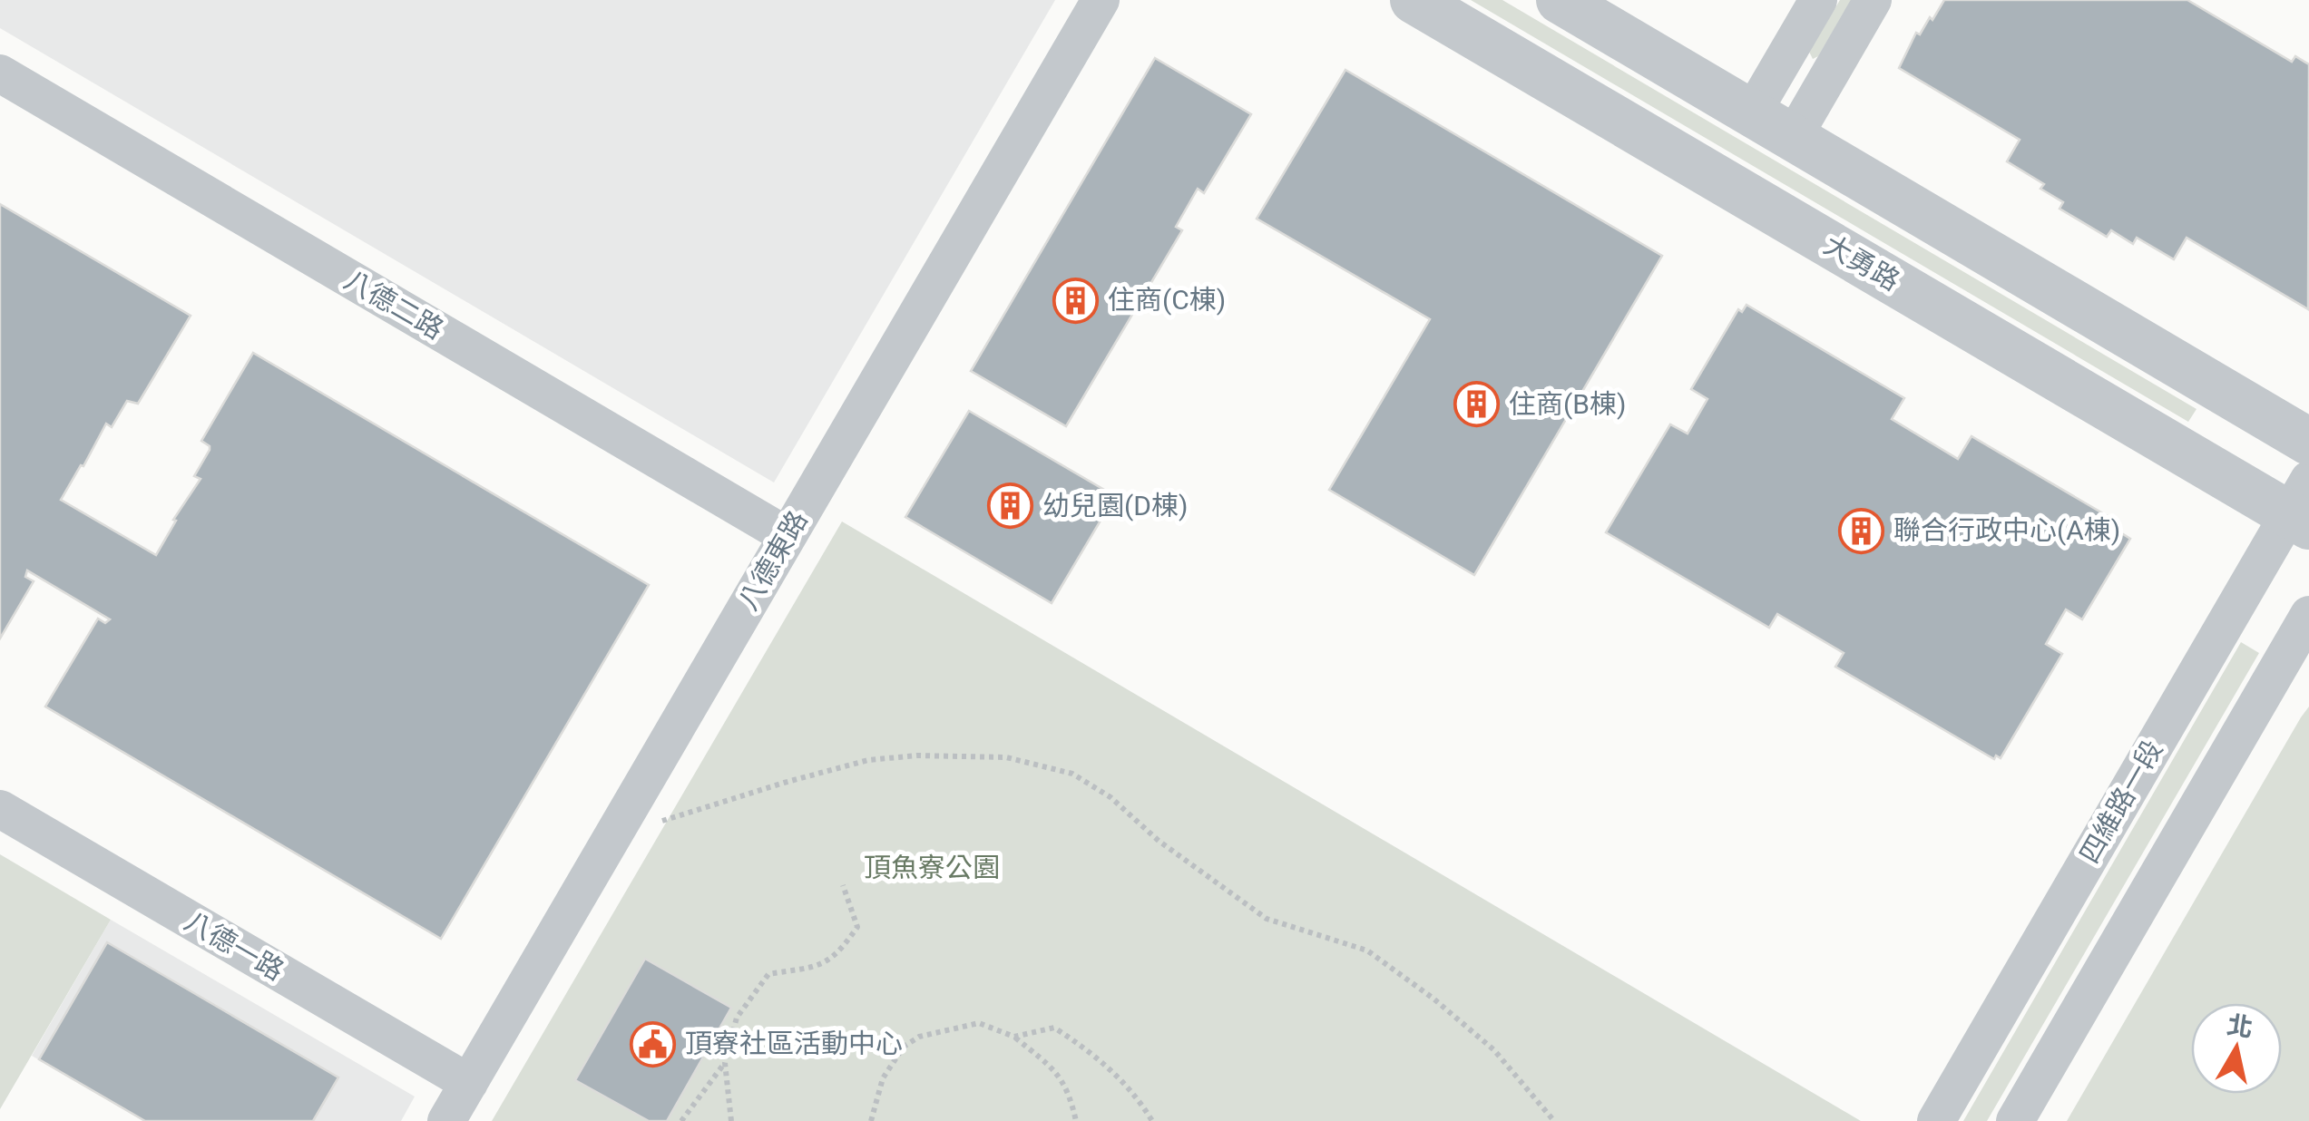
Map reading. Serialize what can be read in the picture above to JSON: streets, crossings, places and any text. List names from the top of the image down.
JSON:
{
  "streets": {
    "street": [
      "大勇路",
      "八德二路",
      "八德東路",
      "四維路一段",
      "八德一路"
    ]
  },
  "crossings": [
    ["大勇路", "四維路一段"],
    ["八德二路", "八德東路"],
    ["八德東路", "八德一路"]
  ],
  "parks": ["頂魚寮公園"],
  "places": {
    "building": [
      "住商(C棟)",
      "住商(B棟)",
      "幼兒園(D棟)",
      "聯合行政中心(A棟)"
    ],
    "public building": ["頂寮社區活動中心"]
  },
  "north": "top"
}
